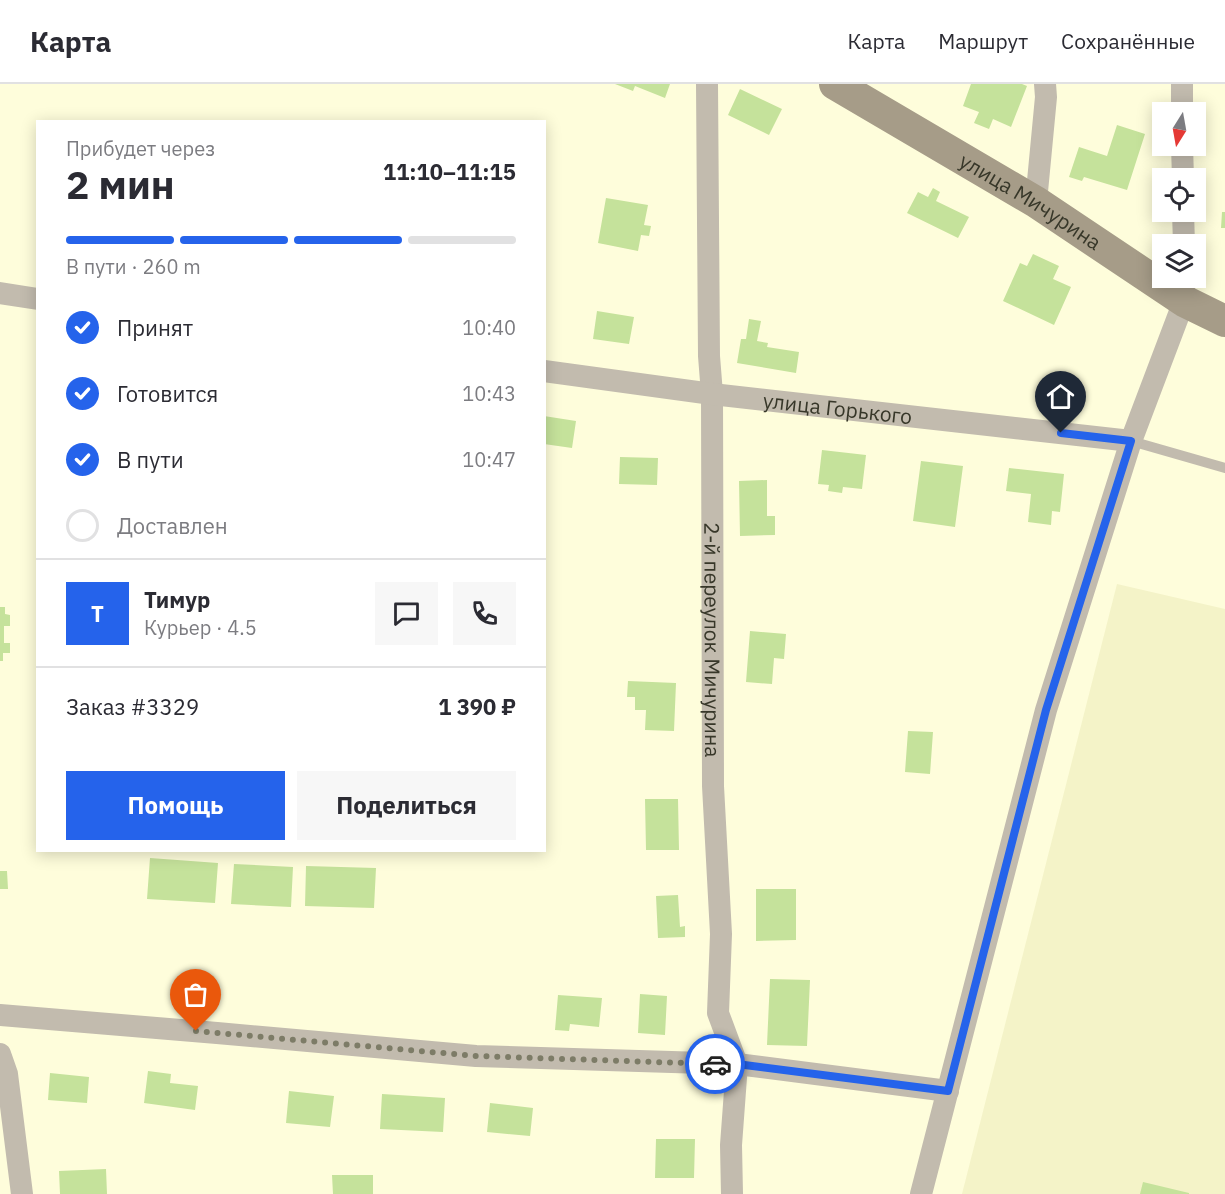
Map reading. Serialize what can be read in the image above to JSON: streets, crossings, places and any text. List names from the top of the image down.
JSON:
{
  "streets": {
    "main road": ["улица Мичурина"],
    "street": ["улица Горького", "2-й переулок Мичурина"]
  },
  "crossings": [
    ["улица Горького", "2-й переулок Мичурина"]
  ],
  "north": "bottom",
  "page": {
    "header": "Карта",
    "nav": ["Карта", "Маршрут", "Сохранённые"],
    "heading": ["2 мин", "Прибудет через", "11:10–11:15"],
    "panel": [
      "Тимур",
      "Курьер · 4.5",
      "Заказ #3329",
      "1 390 ₽"
    ],
    "bar": "В пути · 260 m",
    "list": [
      ["Принят", "10:40"],
      ["Готовится", "10:43"],
      ["В пути", "10:47"],
      "Доставлен"
    ],
    "round": "Т",
    "buttons": ["Помощь", "Поделиться"]
  }
}
